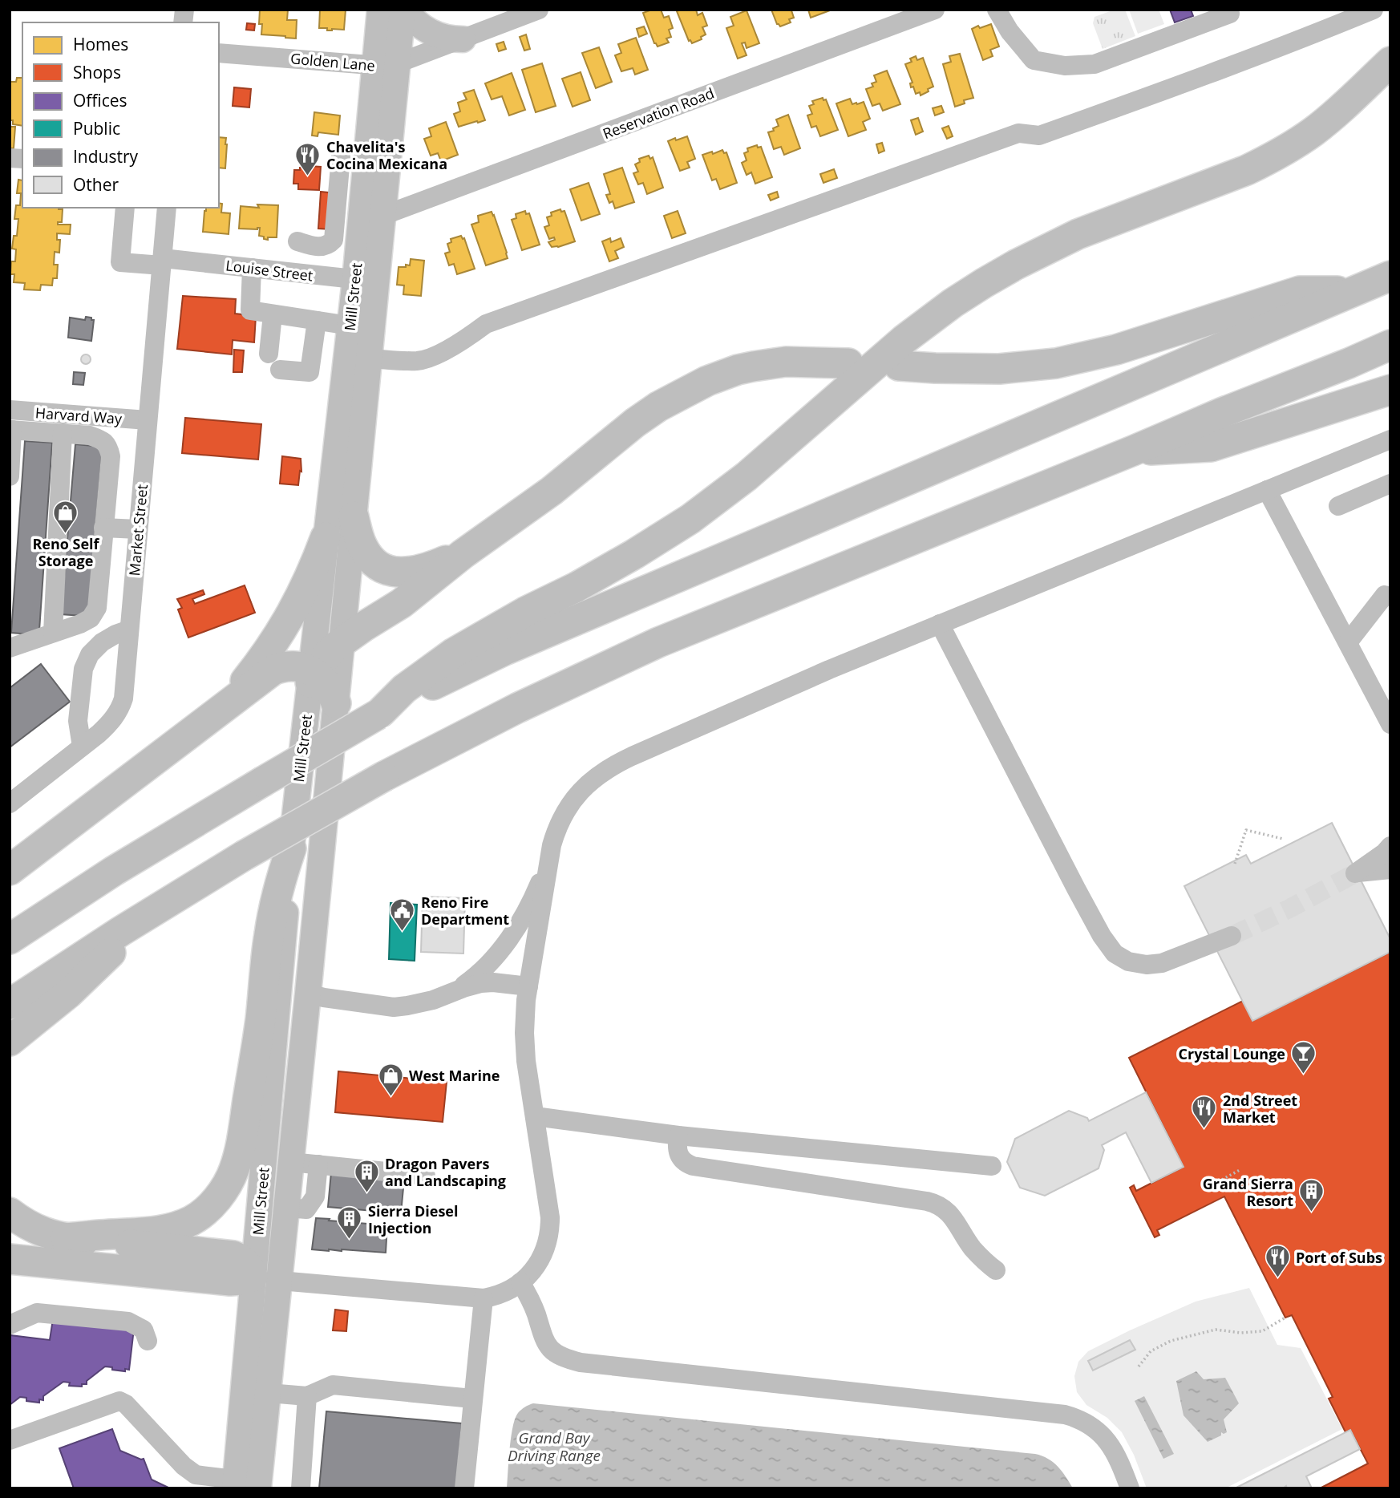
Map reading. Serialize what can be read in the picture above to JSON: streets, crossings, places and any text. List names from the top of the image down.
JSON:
{
  "streets": {
    "main road": ["Mill Street"],
    "street": [
      "Golden Lane",
      "Reservation Road",
      "Louise Street",
      "Harvard Way",
      "Market Street"
    ]
  },
  "crossings": [
    ["Golden Lane", "Mill Street"],
    ["Reservation Road", "Mill Street"],
    ["Louise Street", "Mill Street"],
    ["Louise Street", "Market Street"],
    ["Harvard Way", "Market Street"]
  ],
  "water": ["Grand Bay Driving Range"],
  "places": {
    "restaurant": ["Chavelita's Cocina Mexicana", "2nd Street Market", "Port of Subs"],
    "shop": ["Reno Self Storage", "West Marine"],
    "public building": ["Reno Fire Department"],
    "bar": ["Crystal Lounge"],
    "building": ["Dragon Pavers and Landscaping", "Grand Sierra Resort", "Sierra Diesel Injection"]
  },
  "legend": [
    "Homes",
    "Shops",
    "Offices",
    "Public",
    "Industry",
    "Other"
  ]
}
